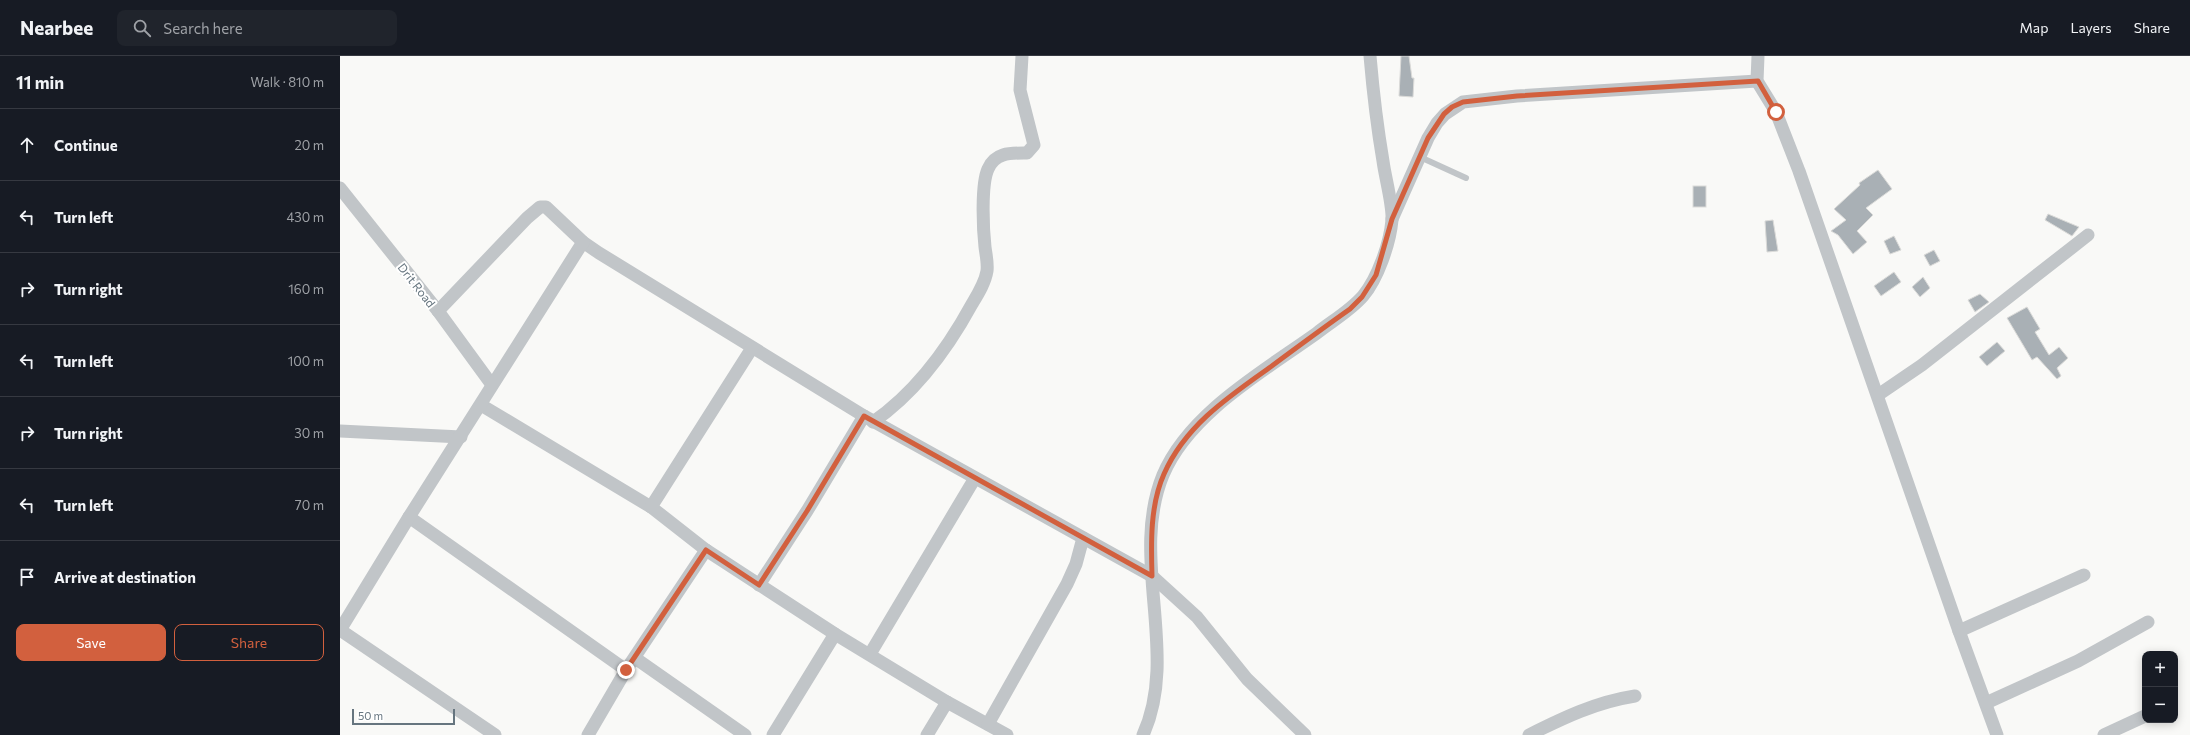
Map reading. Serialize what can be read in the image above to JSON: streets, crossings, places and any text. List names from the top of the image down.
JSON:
{
  "streets": {
    "street": ["Drit Road"]
  },
  "scale_bar": "50 m",
  "page": {
    "header": "Nearbee",
    "search": "Search here",
    "nav": ["Map", "Layers", "Share"],
    "heading": ["11 min", "Walk · 810 m"],
    "list": [
      ["Continue", "20 m"],
      ["Turn left", "430 m"],
      ["Turn right", "160 m"],
      ["Turn left", "100 m"],
      ["Turn right", "30 m"],
      ["Turn left", "70 m"],
      "Arrive at destination"
    ],
    "buttons": ["Save", "Share"],
    "map_buttons": ["+", "−"],
    "scale": "50 m"
  }
}
